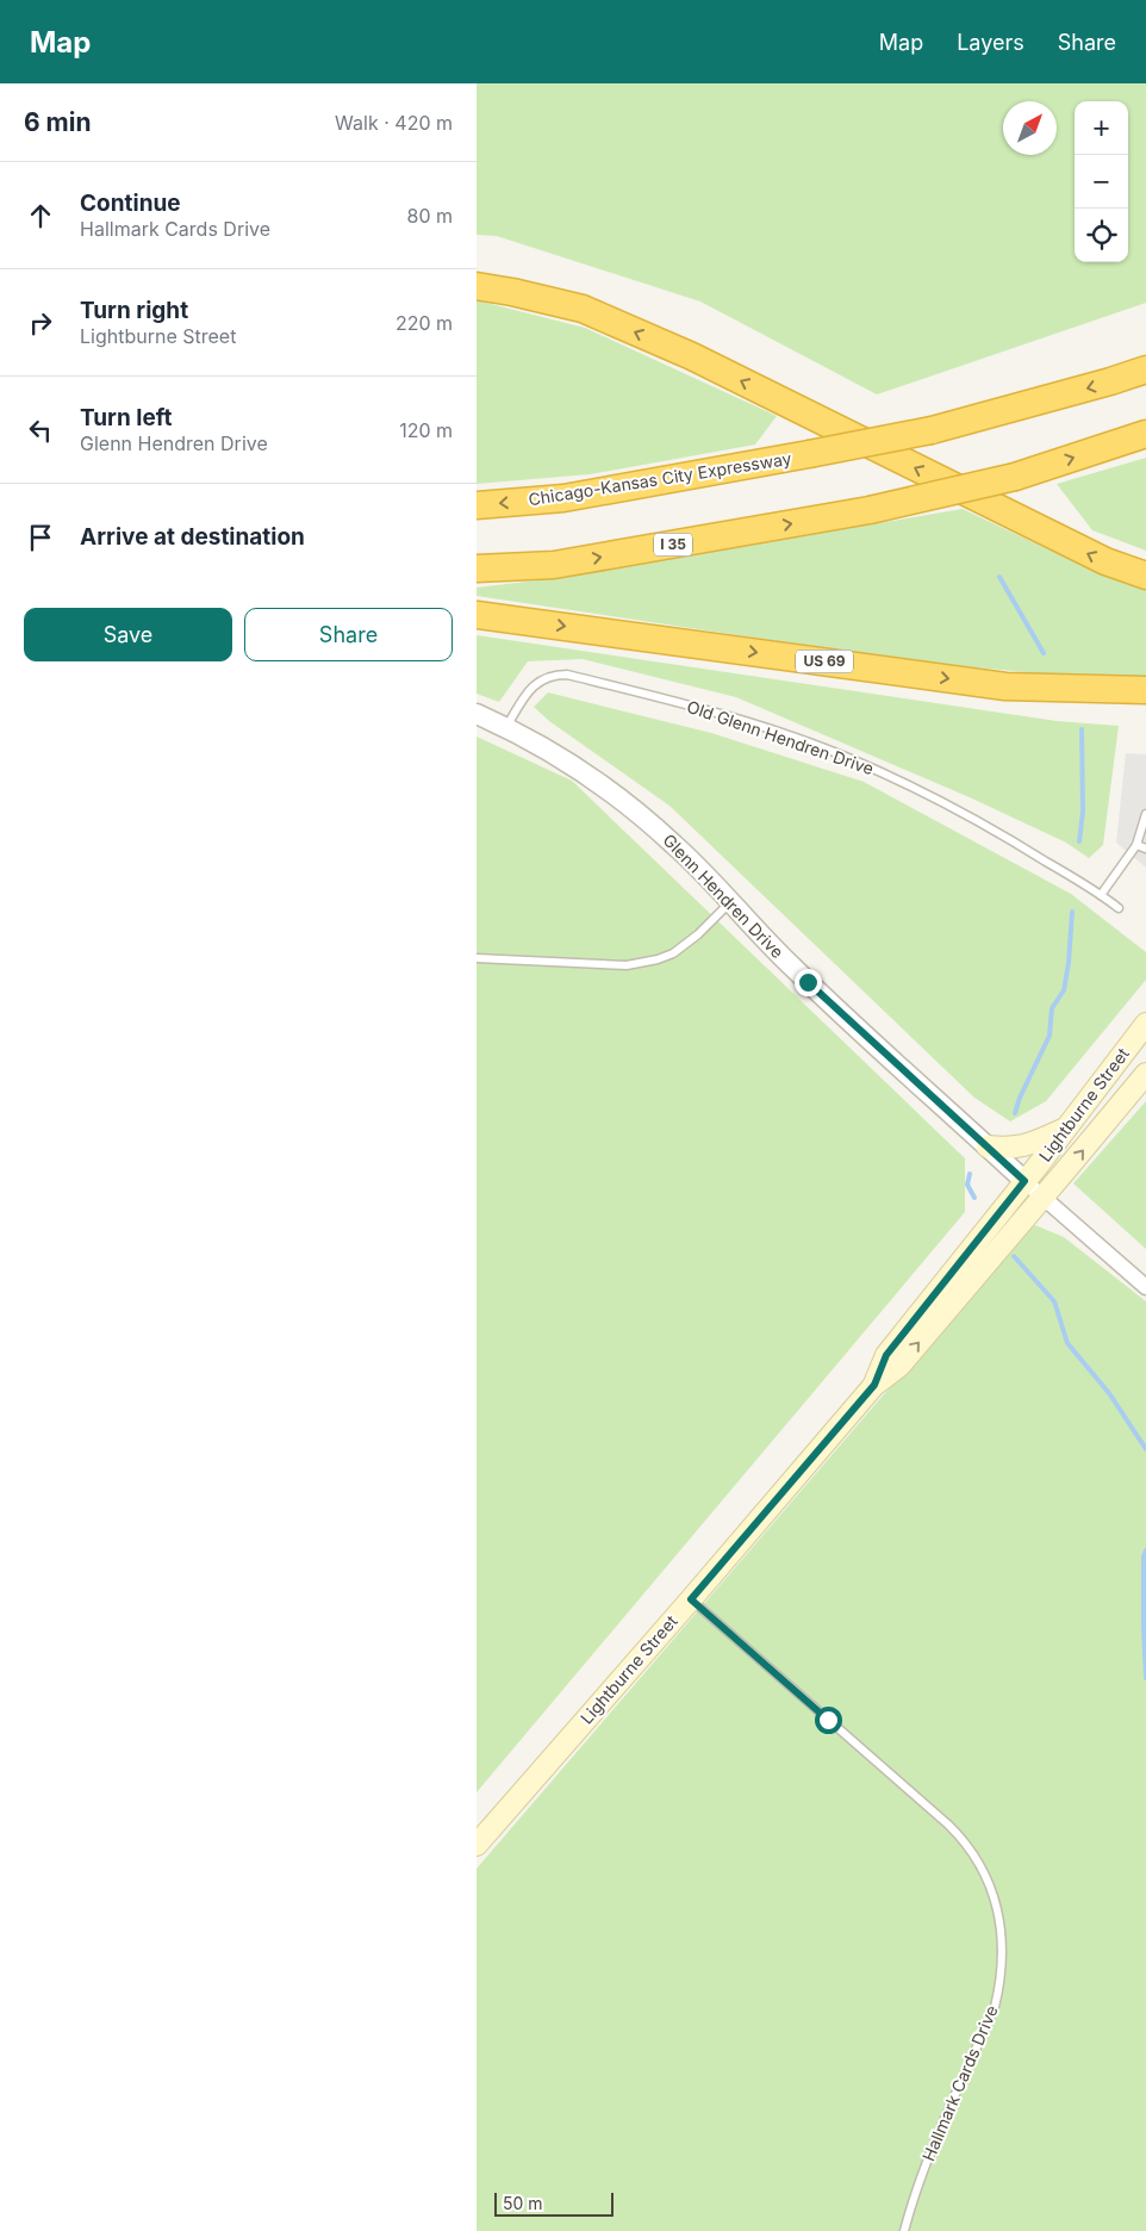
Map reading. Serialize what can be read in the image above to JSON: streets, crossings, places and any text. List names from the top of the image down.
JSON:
{
  "streets": {
    "highway": ["Chicago-Kansas City Expressway", "I 35", "US 69"],
    "main road": ["Lightburne Street"],
    "street": ["Glenn Hendren Drive"],
    "lane": ["Old Glenn Hendren Drive", "Hallmark Cards Drive"]
  },
  "crossings": [
    ["Old Glenn Hendren Drive", "Glenn Hendren Drive"],
    ["Glenn Hendren Drive", "Lightburne Street"],
    ["Lightburne Street", "Hallmark Cards Drive"]
  ],
  "scale_bar": "50 m",
  "north": "top right",
  "page": {
    "header": "Map",
    "nav": ["Map", "Layers", "Share"],
    "heading": ["6 min", "Walk · 420 m"],
    "map_buttons": ["+", "−"],
    "list": [
      ["Continue", "Hallmark Cards Drive", "80 m"],
      ["Turn right", "Lightburne Street", "220 m"],
      ["Turn left", "Glenn Hendren Drive", "120 m"],
      "Arrive at destination"
    ],
    "buttons": ["Save", "Share"],
    "scale": "50 m"
  }
}
